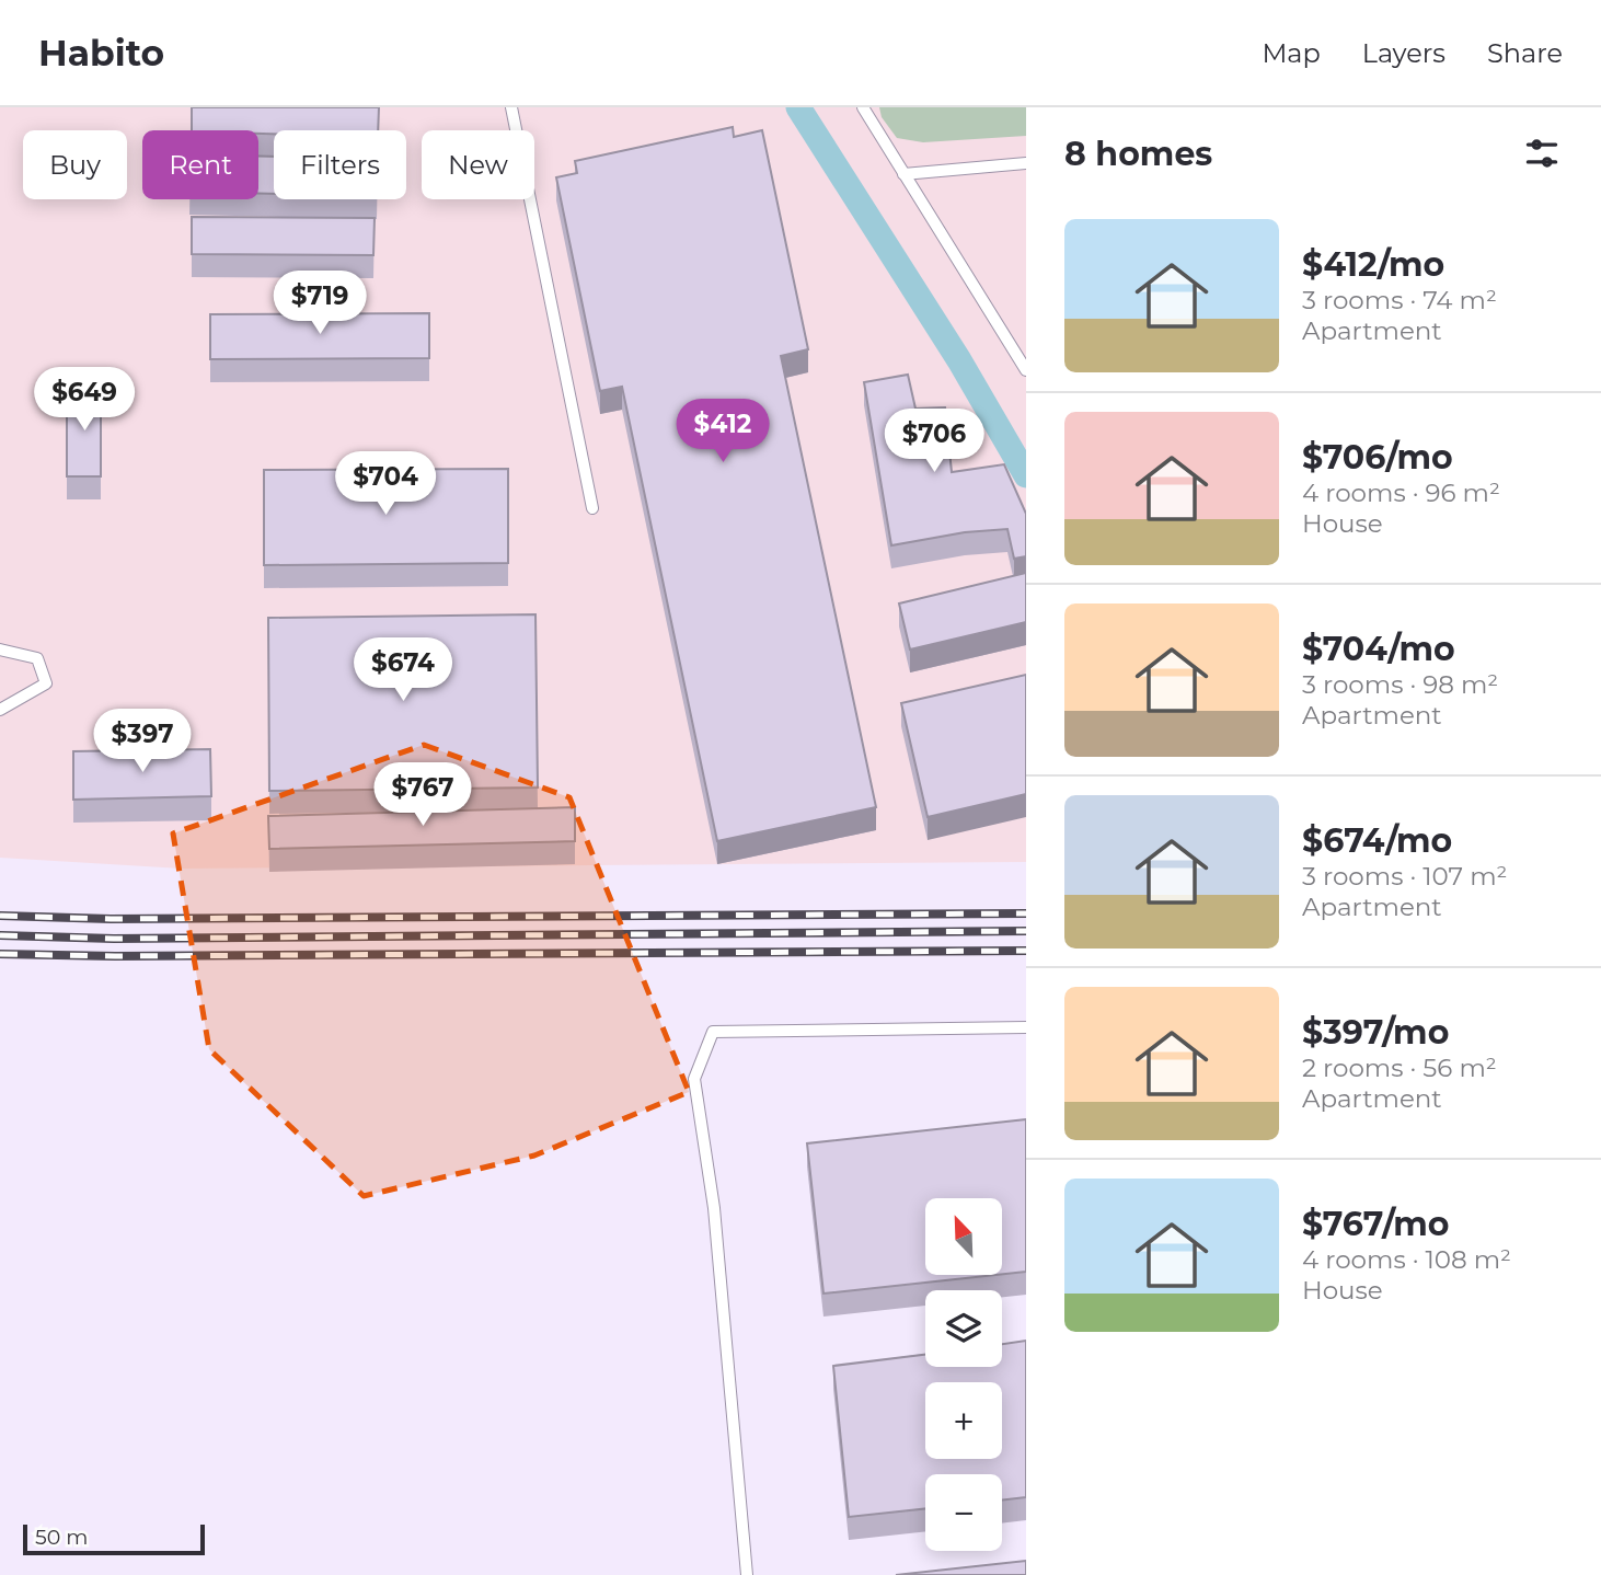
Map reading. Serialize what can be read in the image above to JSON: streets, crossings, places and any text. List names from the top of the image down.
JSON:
{
  "scale_bar": "50 m",
  "north": "top left",
  "page": {
    "header": "Habito",
    "nav": ["Map", "Layers", "Share"],
    "heading": "8 homes",
    "chip": [
      "Buy",
      "Rent",
      "Filters",
      "New"
    ],
    "list": [
      {
        "name": "$412/mo",
        "note": "3 rooms · 74 m² · Apartment"
      },
      {
        "name": "$706/mo",
        "note": "4 rooms · 96 m² · House"
      },
      {
        "name": "$704/mo",
        "note": "3 rooms · 98 m² · Apartment"
      },
      {
        "name": "$674/mo",
        "note": "3 rooms · 107 m² · Apartment"
      },
      {
        "name": "$397/mo",
        "note": "2 rooms · 56 m² · Apartment"
      },
      {
        "name": "$767/mo",
        "note": "4 rooms · 108 m² · House"
      }
    ],
    "price": [
      "$719",
      "$649",
      "$412",
      "$706",
      "$704",
      "$674",
      "$397",
      "$767"
    ],
    "map_buttons": ["+", "−"],
    "scale": "50 m"
  }
}
